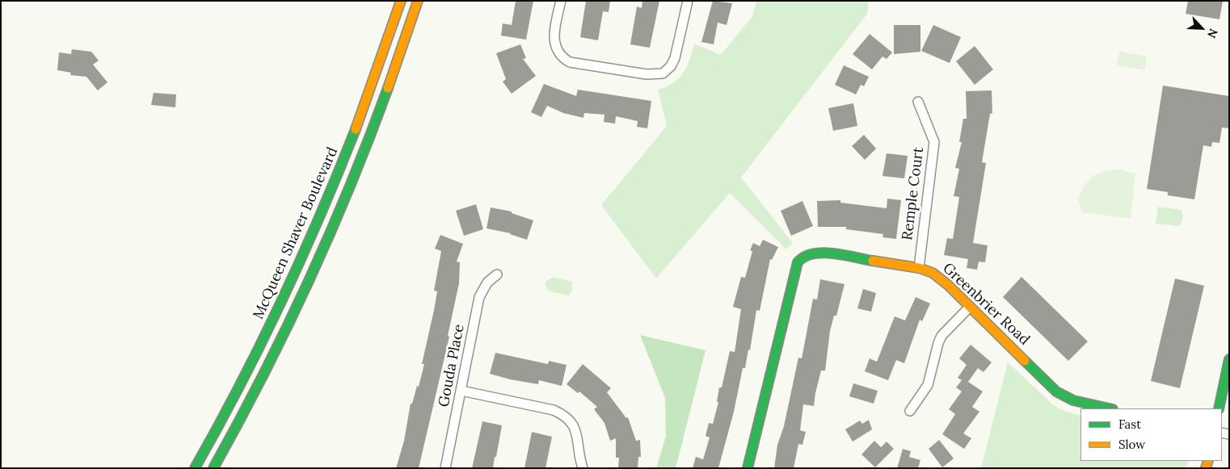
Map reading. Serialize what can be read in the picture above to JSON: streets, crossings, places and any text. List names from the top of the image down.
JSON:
{
  "streets": {
    "main road": ["McQueen Shaver Boulevard", "Greenbrier Road"],
    "street": ["Remple Court", "Gouda Place"]
  },
  "crossings": [
    ["Remple Court", "Greenbrier Road"]
  ],
  "legend": ["Fast", "Slow"],
  "north": "bottom right"
}
